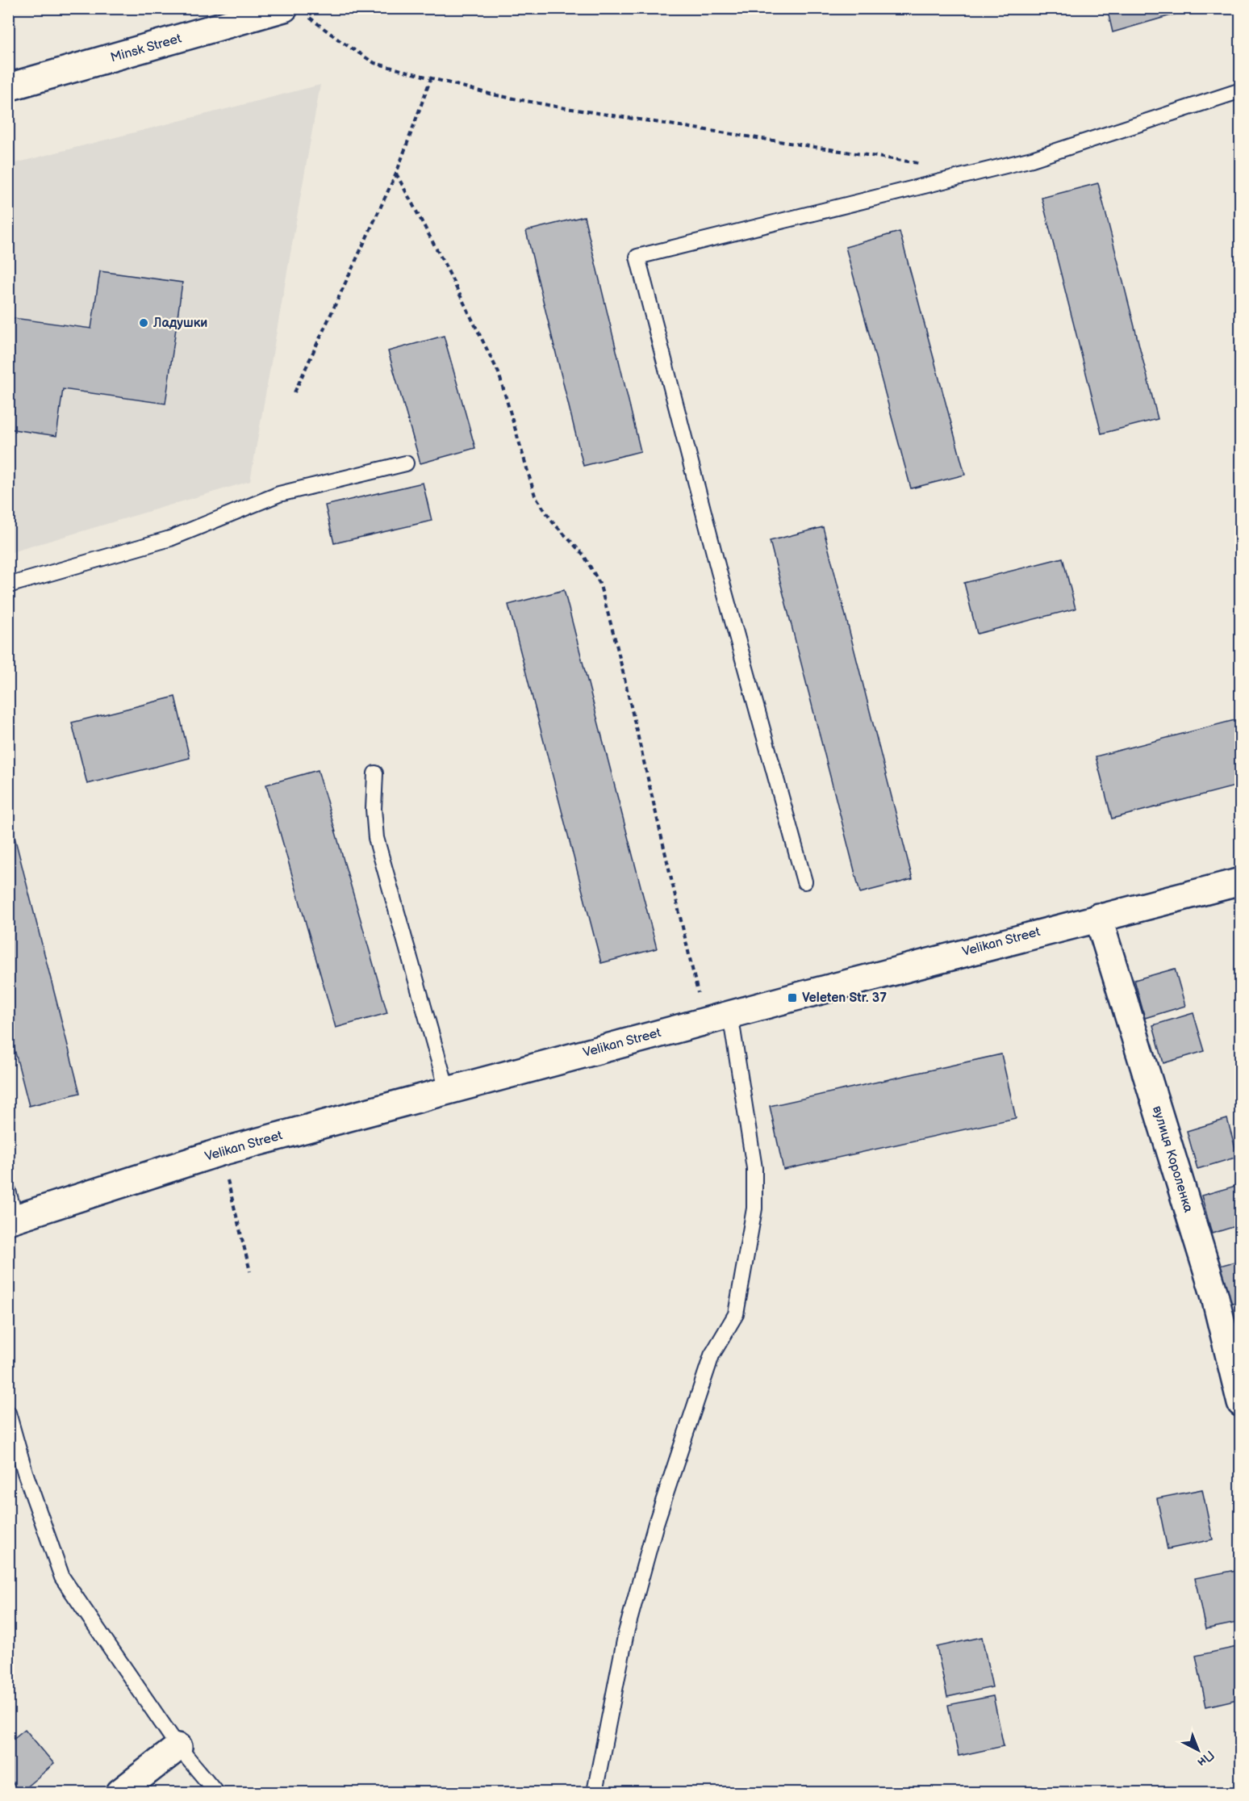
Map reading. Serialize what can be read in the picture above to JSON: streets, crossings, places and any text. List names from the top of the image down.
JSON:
{
  "streets": {
    "street": ["Minsk Street", "Velikan Street", "вулиця Короленка"]
  },
  "crossings": [
    ["Velikan Street", "вулиця Короленка"]
  ],
  "places": {
    "other": ["Ладушки"],
    "transit": ["Veleten Str. 37"]
  },
  "north": "bottom right"
}
